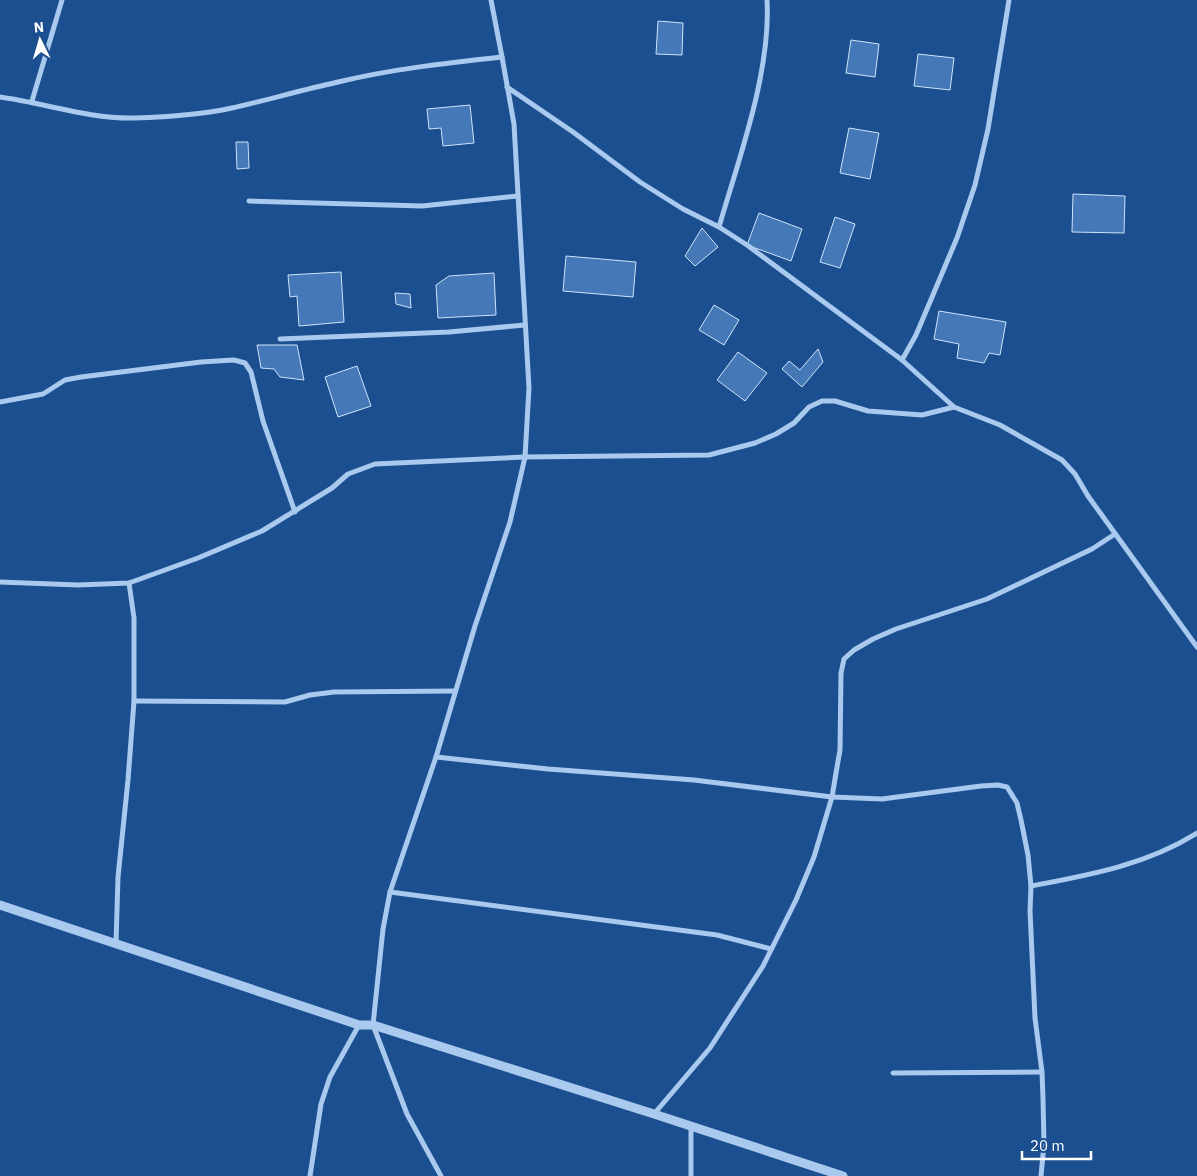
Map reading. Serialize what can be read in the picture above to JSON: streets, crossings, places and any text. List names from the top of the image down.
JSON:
{
  "scale_bar": "20 m",
  "north": "top"
}
